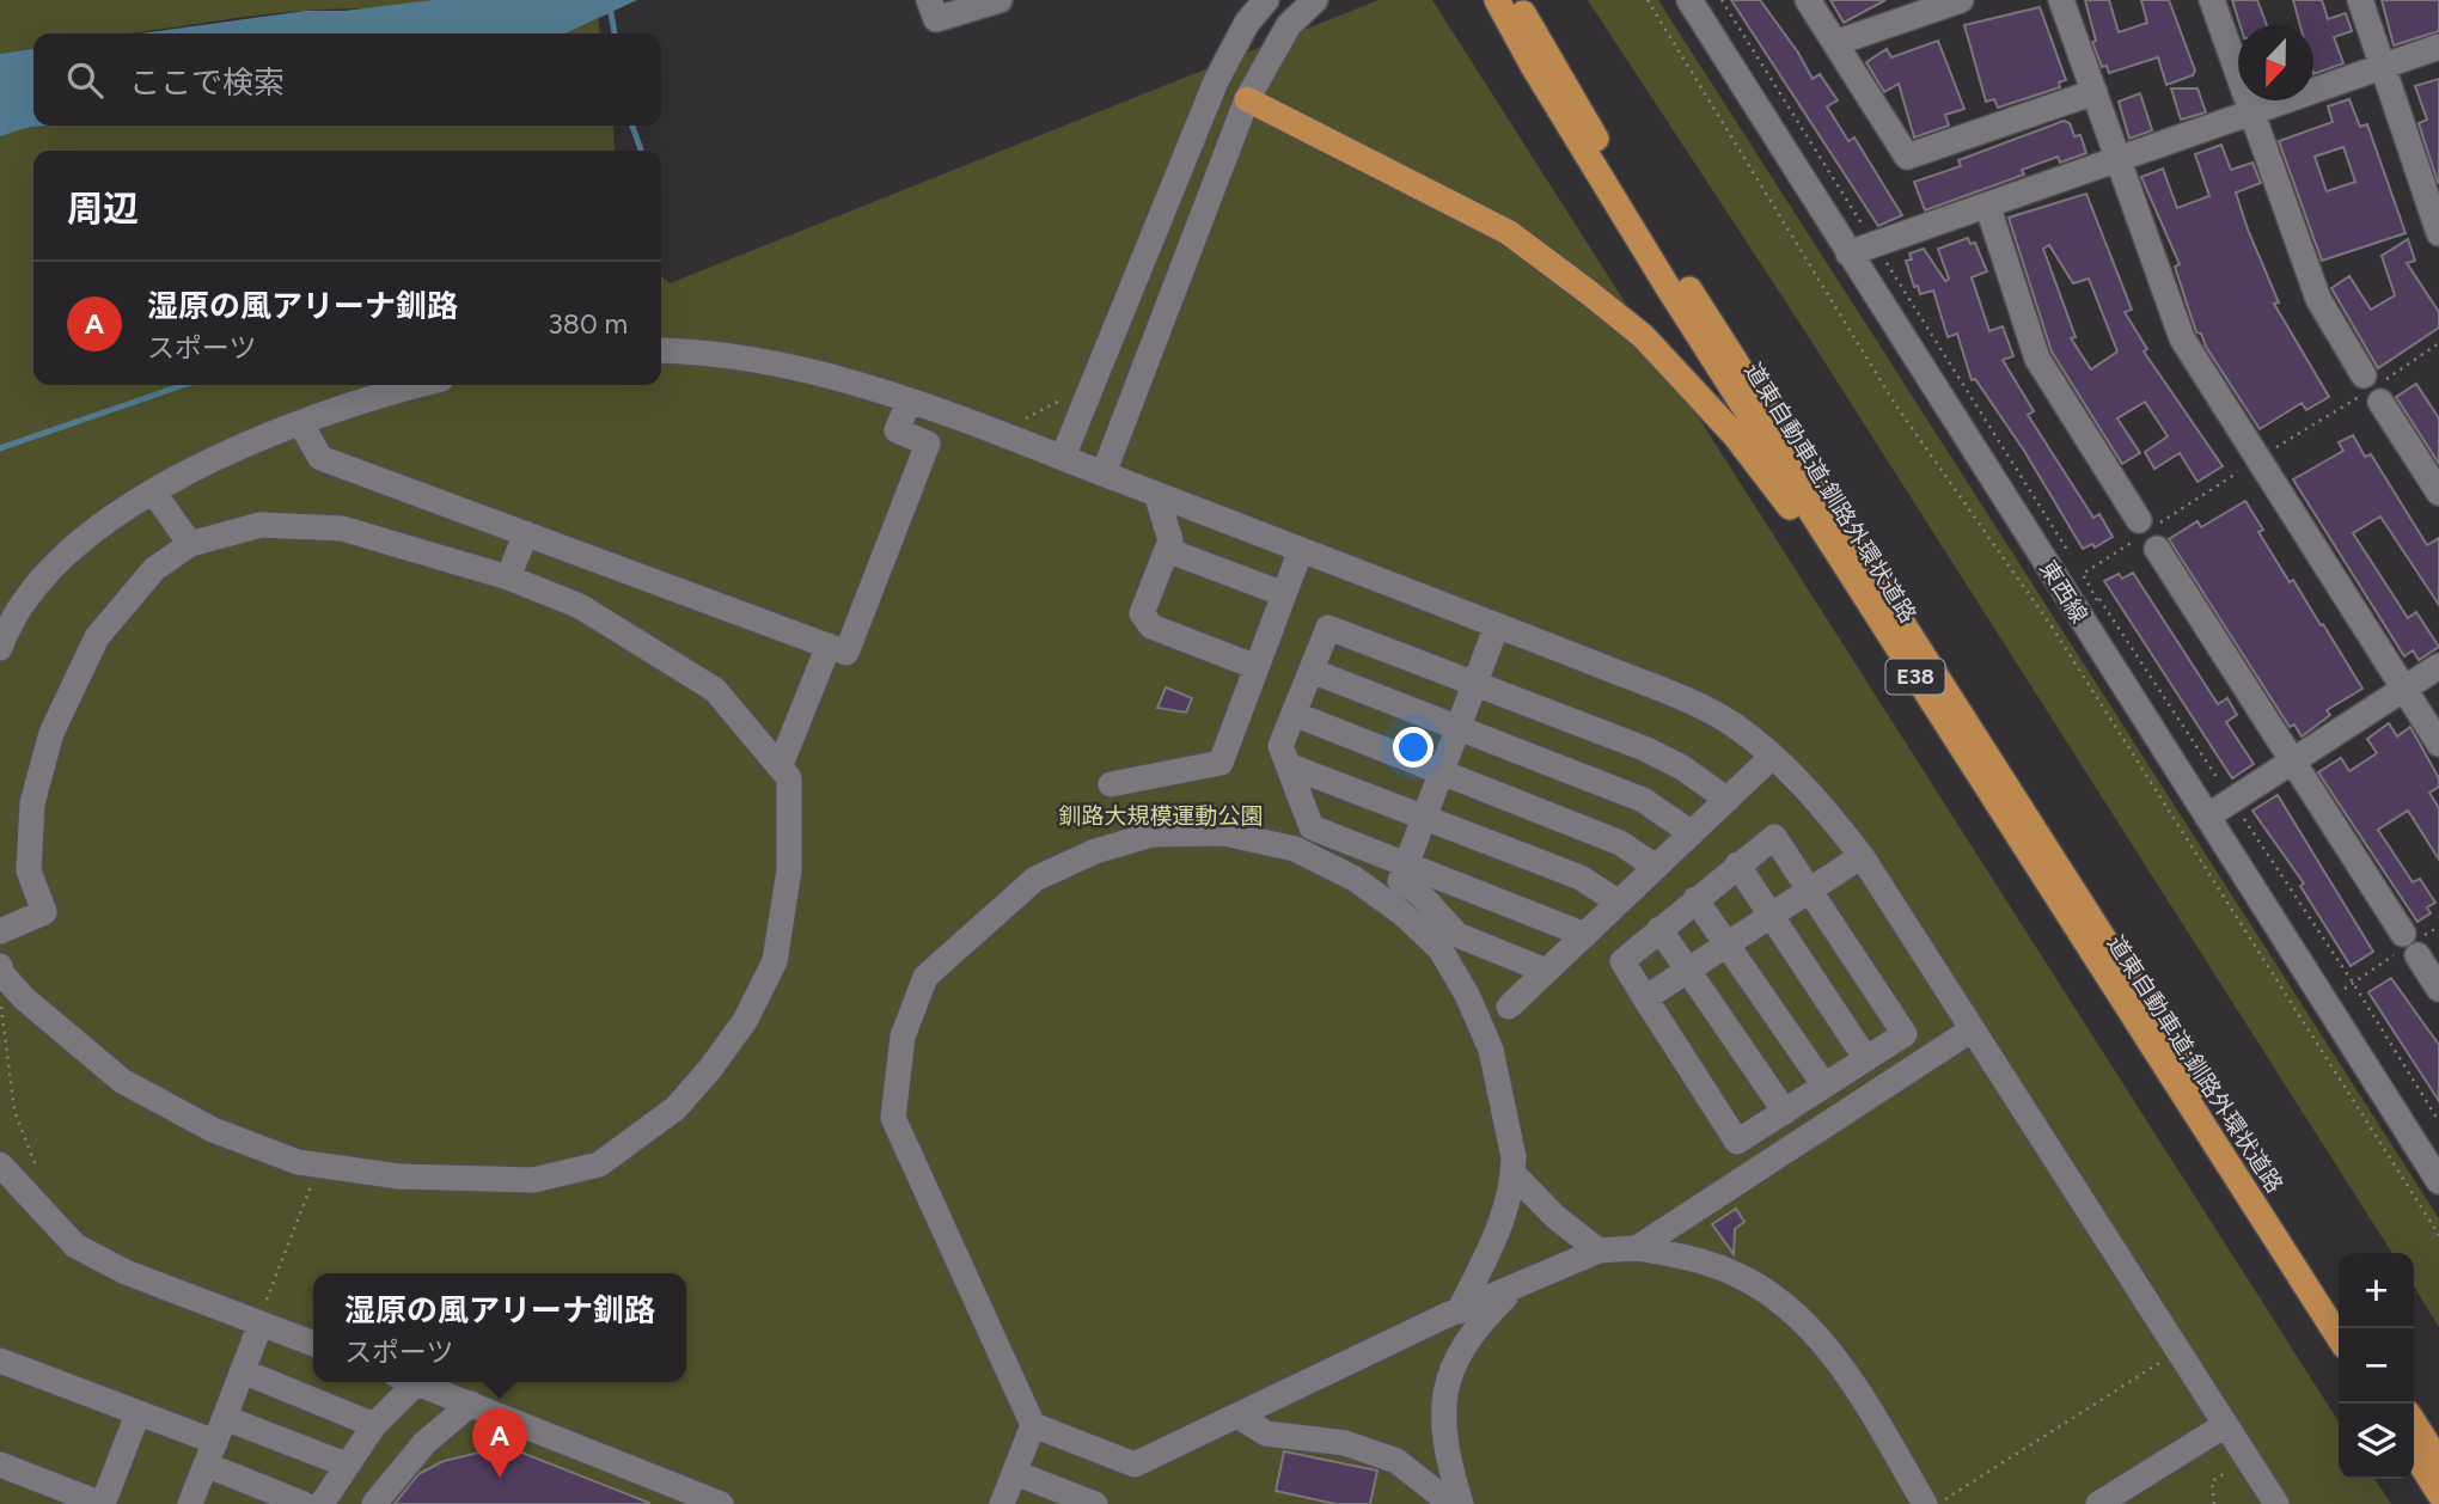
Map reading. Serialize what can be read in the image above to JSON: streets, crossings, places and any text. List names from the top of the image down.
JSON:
{
  "streets": {
    "highway": ["道東自動車道;釧路外環状道路", "E38"],
    "street": ["東西線"]
  },
  "parks": ["釧路大規模運動公園"],
  "north": "bottom",
  "page": {
    "search": "ここで検索",
    "heading": "周辺",
    "list": [
      {
        "mark": "A",
        "name": "湿原の風アリーナ釧路",
        "note": "スポーツ",
        "value": "380 m"
      }
    ],
    "map_buttons": ["+", "−"],
    "popup": ["湿原の風アリーナ釧路", "スポーツ"],
    "pins": "A"
  }
}
